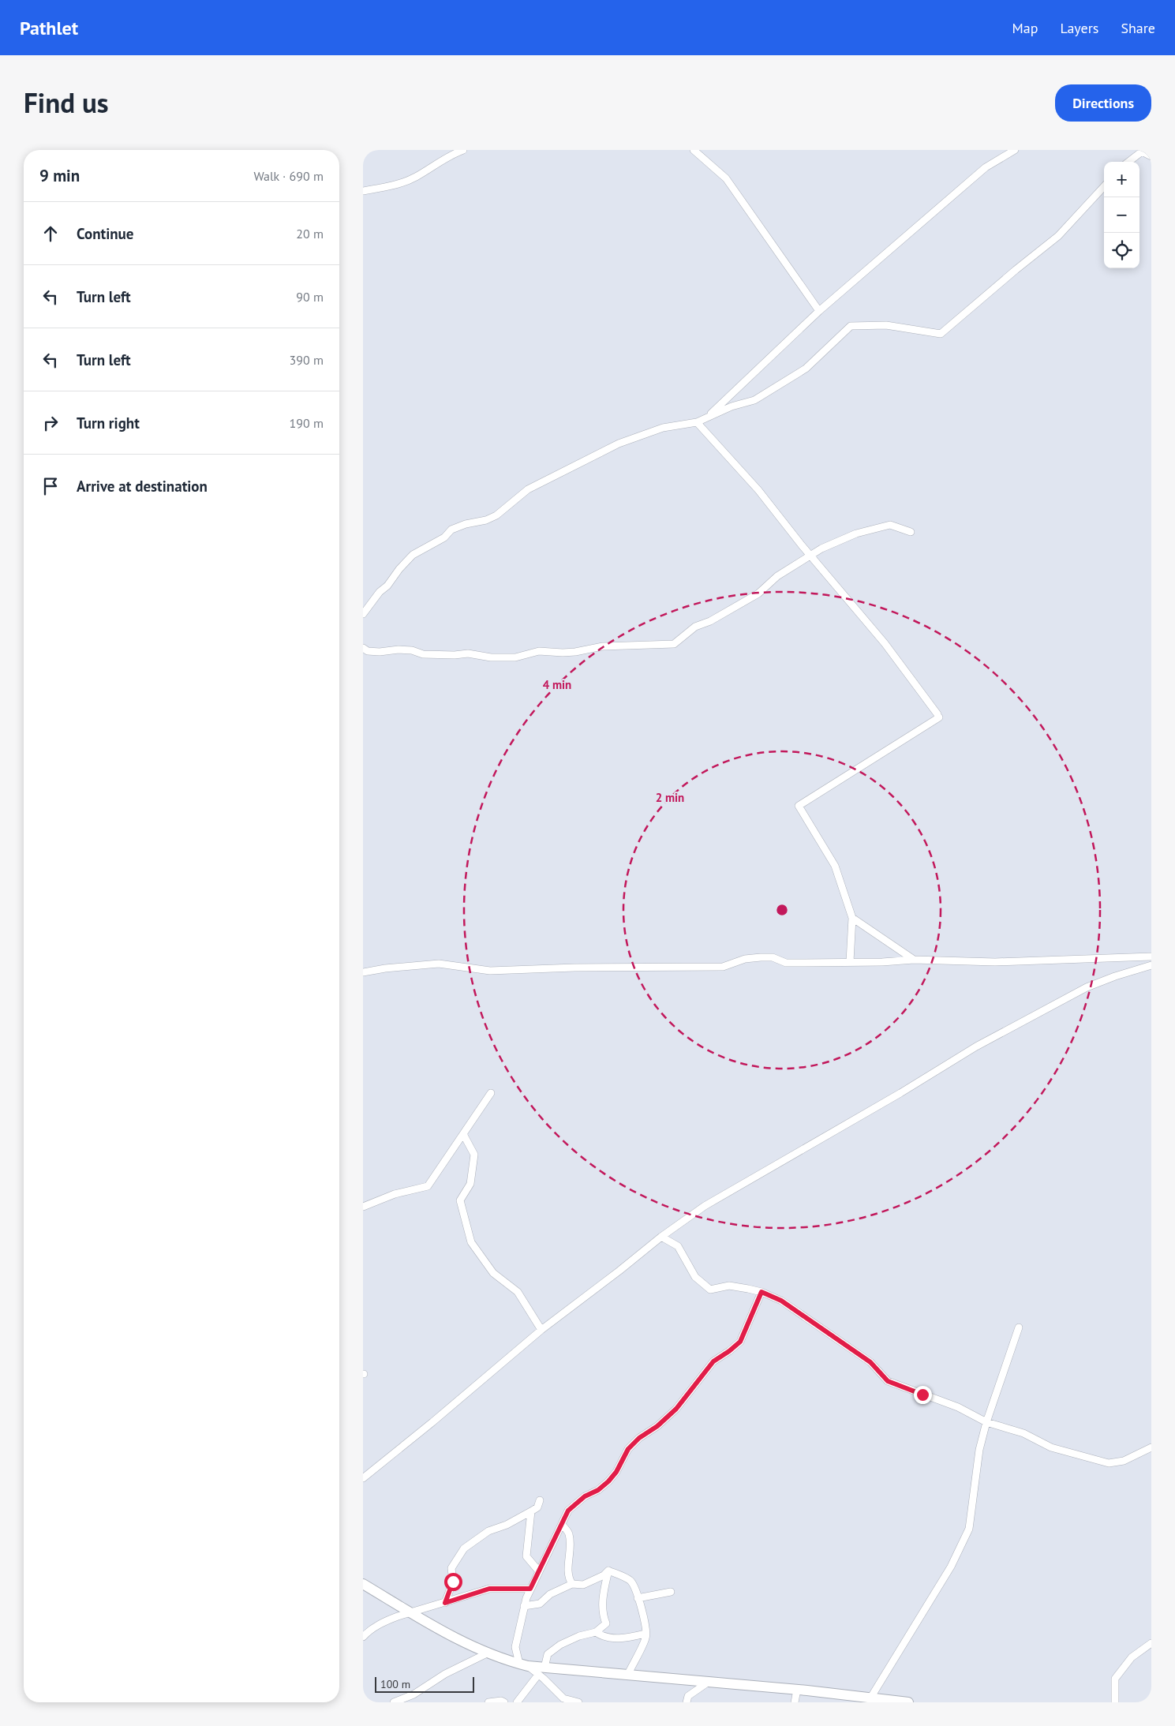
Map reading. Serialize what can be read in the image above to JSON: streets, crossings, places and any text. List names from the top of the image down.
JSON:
{
  "scale_bar": "100 m",
  "page": {
    "header": "Pathlet",
    "nav": ["Map", "Layers", "Share"],
    "title": "Find us",
    "buttons": "Directions",
    "heading": ["9 min", "Walk · 690 m"],
    "map_buttons": ["+", "−"],
    "list": [
      ["Continue", "20 m"],
      ["Turn left", "90 m"],
      ["Turn left", "390 m"],
      ["Turn right", "190 m"],
      "Arrive at destination"
    ],
    "scale": "100 m"
  },
  "rings": ["4 min", "2 min"]
}
